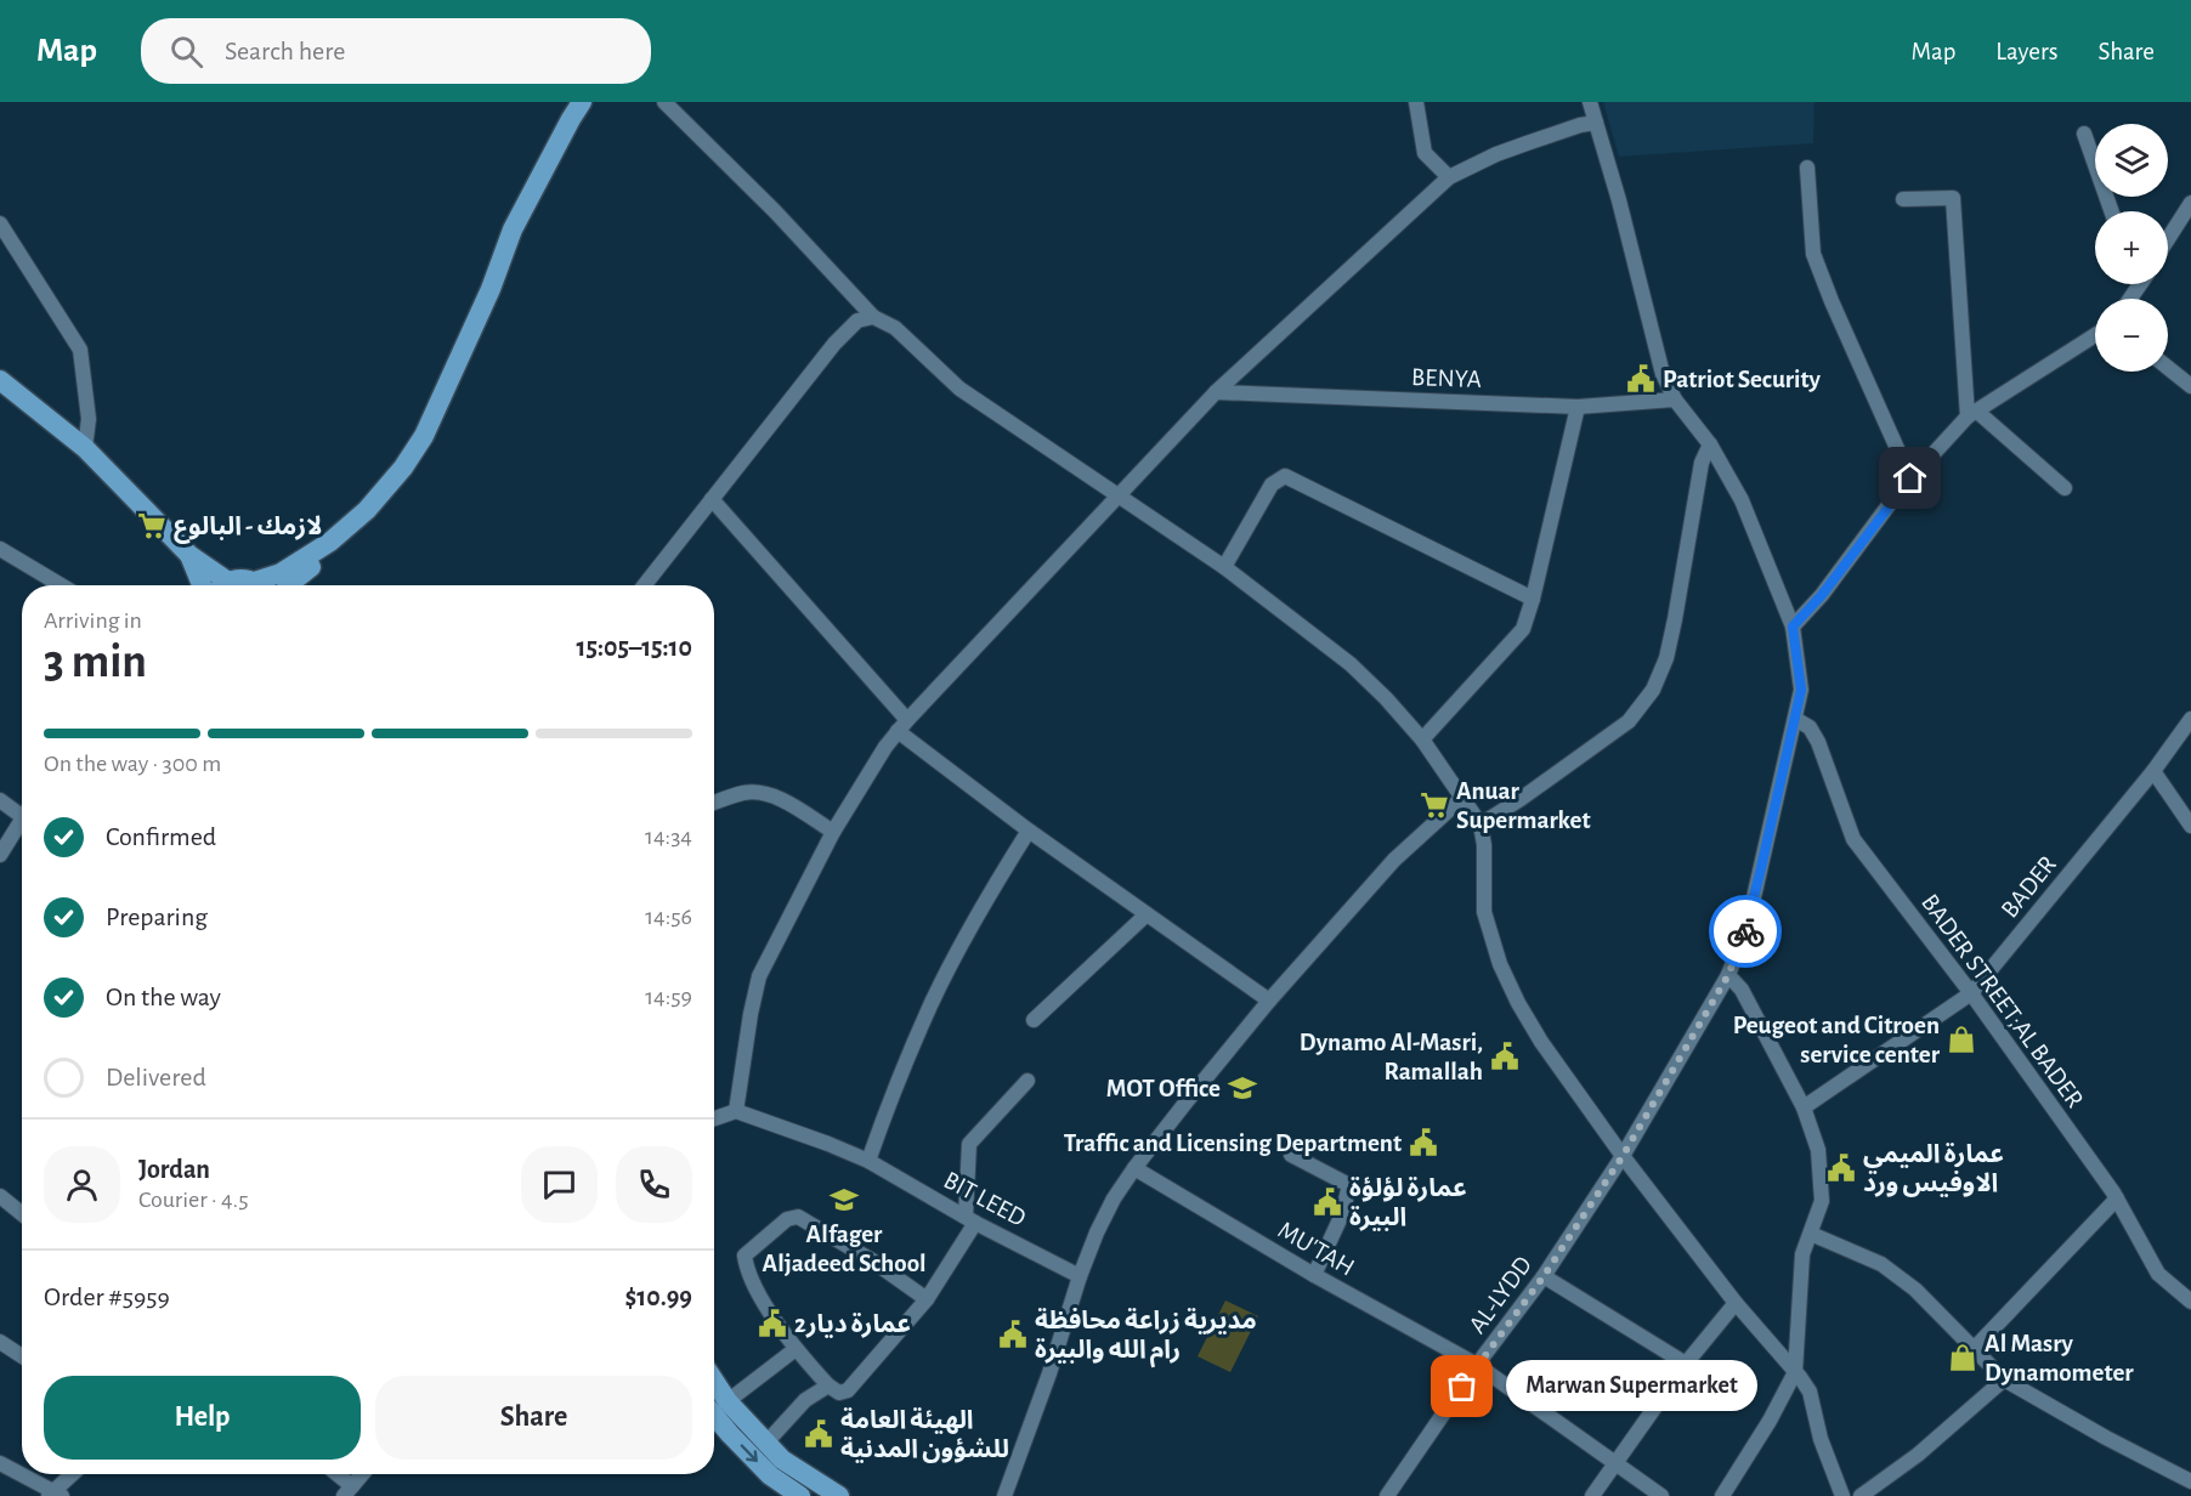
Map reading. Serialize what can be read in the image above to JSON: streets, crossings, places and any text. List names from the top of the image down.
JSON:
{
  "streets": {
    "street": [
      "BENYA",
      "BADER",
      "BADER STREET;AL BADER",
      "BIT LEED",
      "MU'TAH",
      "AL-LYDD"
    ]
  },
  "crossings": [
    ["BENYA", "AL-LYDD"],
    ["BADER", "BADER STREET;AL BADER"],
    ["BADER STREET;AL BADER", "AL-LYDD"],
    ["MU'TAH", "AL-LYDD"]
  ],
  "places": {
    "public building": [
      "Patriot Security",
      "Dynamo Al-Masri, Ramallah",
      "Traffic and Licensing Department",
      "عمارة الميمي الاوفيس ورد",
      "عمارة لؤلؤة البيرة",
      "عمارة ديار2",
      "مديرية زراعة محافظة رام الله والبيرة",
      "الهيئة العامة للشؤون المدنية"
    ],
    "supermarket": ["لازمك - البالوع", "Anuar Supermarket"],
    "shop": ["Peugeot and Citroen service center", "Al Masry Dynamometer"],
    "school or university": ["MOT Office", "Alfager Aljadeed School"],
    "other": ["Marwan Supermarket"]
  },
  "page": {
    "header": "Map",
    "search": "Search here",
    "nav": ["Map", "Layers", "Share"],
    "map_buttons": ["+", "−"],
    "heading": ["3 min", "Arriving in", "15:05–15:10"],
    "panel": [
      "Jordan",
      "Courier · 4.5",
      "Order #5959",
      "$10.99"
    ],
    "bar": "On the way · 300 m",
    "list": [
      ["Confirmed", "14:34"],
      ["Preparing", "14:56"],
      ["On the way", "14:59"],
      "Delivered"
    ],
    "bubble": "Marwan Supermarket",
    "buttons": ["Help", "Share"]
  }
}
